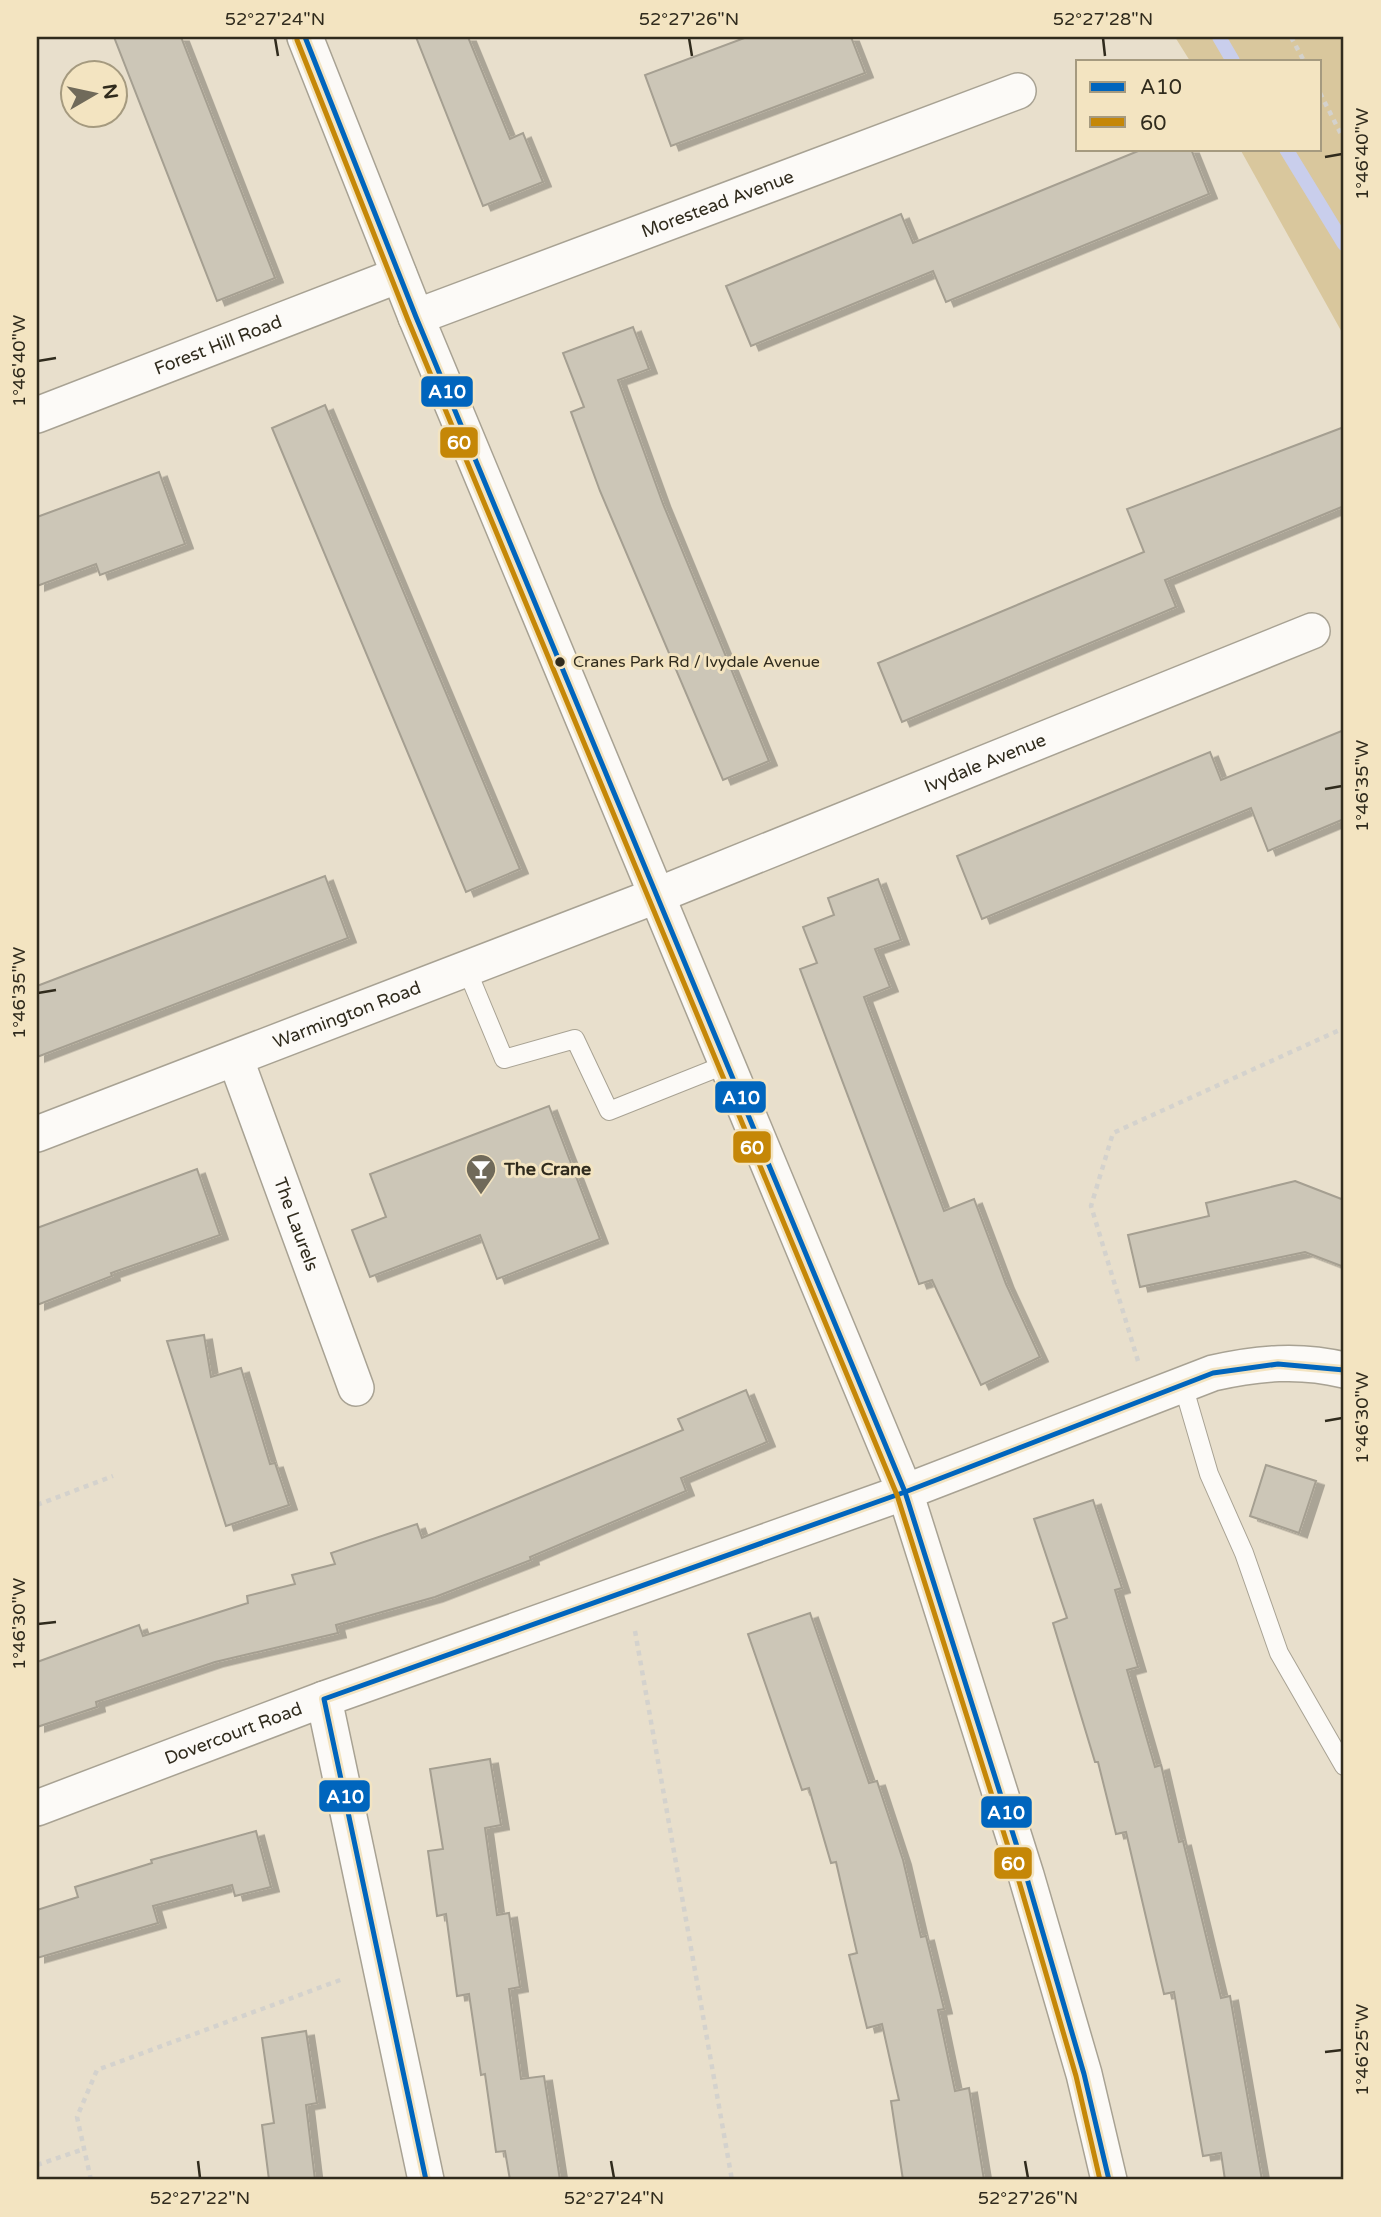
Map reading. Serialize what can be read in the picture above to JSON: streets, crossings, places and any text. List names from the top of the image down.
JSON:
{
  "streets": {
    "street": [
      "Morestead Avenue",
      "Forest Hill Road",
      "Ivydale Avenue",
      "Warmington Road",
      "The Laurels",
      "Dovercourt Road"
    ]
  },
  "crossings": [
    ["Ivydale Avenue", "Warmington Road"],
    ["Warmington Road", "The Laurels"]
  ],
  "places": {
    "other": ["Cranes Park Rd / Ivydale Avenue"],
    "bar": ["The Crane"]
  },
  "lines": ["transit line A10", "transit line 60"],
  "legend": ["A10", "60"],
  "north": "right",
  "coordinates": [
    "52°27'24\"N",
    "52°27'26\"N",
    "52°27'28\"N",
    "1°46'40\"W",
    "1°46'35\"W",
    "1°46'30\"W",
    "1°46'25\"W",
    "52°27'22\"N"
  ]
}
